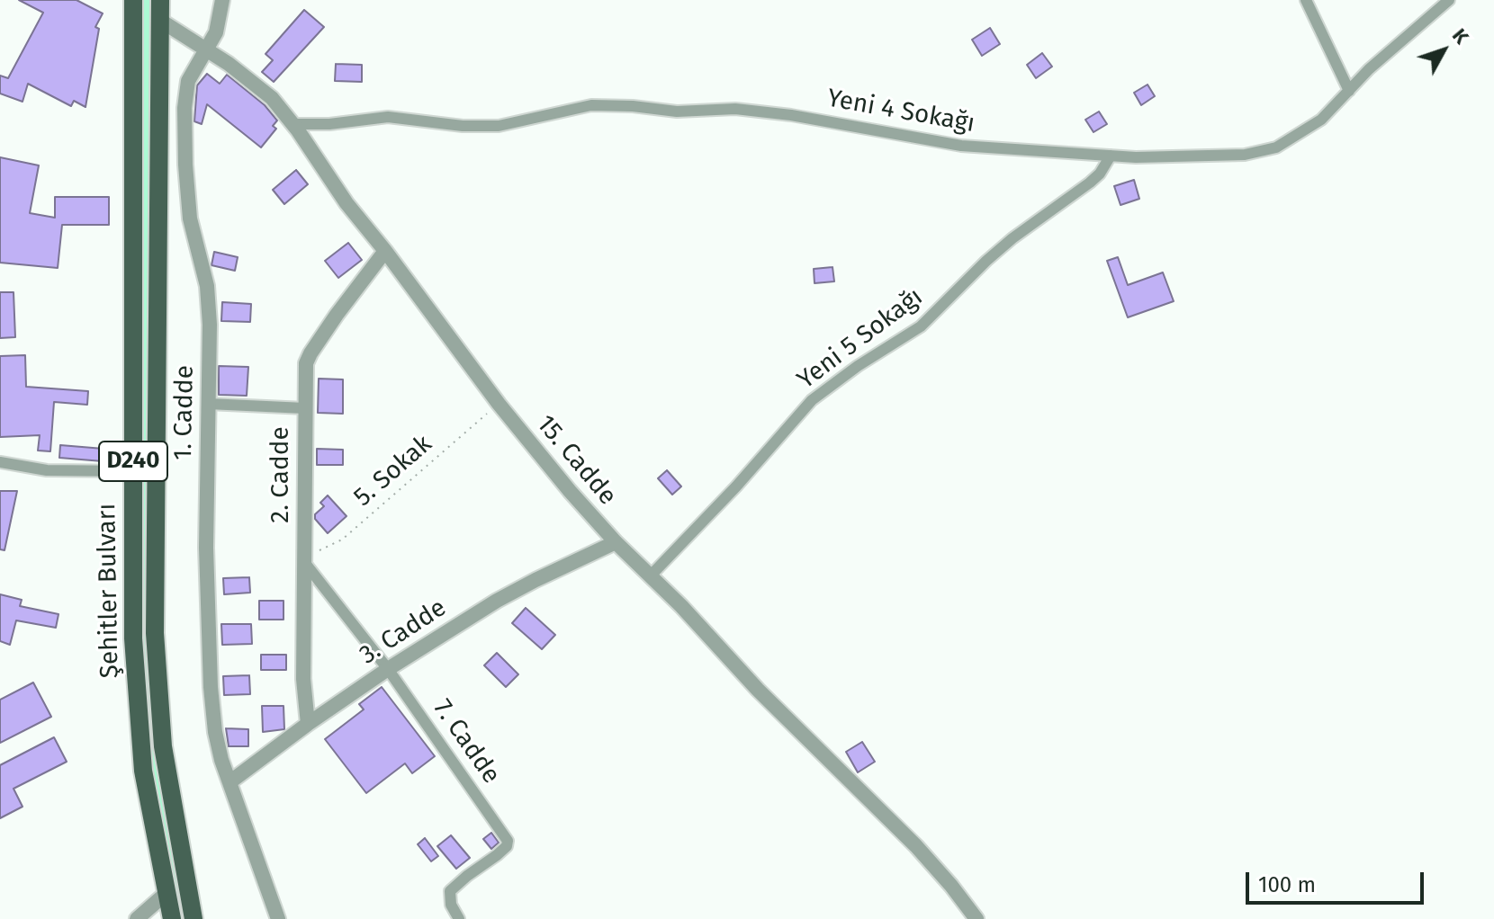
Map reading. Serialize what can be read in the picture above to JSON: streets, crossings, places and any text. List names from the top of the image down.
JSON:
{
  "streets": {
    "main road": ["D240", "Şehitler Bulvarı"],
    "street": [
      "Yeni 4 Sokağı",
      "Yeni 5 Sokağı",
      "1. Cadde",
      "15. Cadde",
      "2. Cadde",
      "3. Cadde",
      "7. Cadde"
    ],
    "path": ["5. Sokak"]
  },
  "crossings": [
    ["Yeni 4 Sokağı", "Yeni 5 Sokağı"],
    ["Yeni 4 Sokağı", "15. Cadde"],
    ["Yeni 5 Sokağı", "15. Cadde"],
    ["1. Cadde", "15. Cadde"],
    ["1. Cadde", "3. Cadde"],
    ["15. Cadde", "5. Sokak"],
    ["15. Cadde", "2. Cadde"],
    ["15. Cadde", "Şehitler Bulvarı"],
    ["15. Cadde", "3. Cadde"],
    ["5. Sokak", "2. Cadde"],
    ["5. Sokak", "7. Cadde"],
    ["2. Cadde", "3. Cadde"],
    ["2. Cadde", "7. Cadde"],
    ["3. Cadde", "7. Cadde"]
  ],
  "scale_bar": "100 m",
  "north": "top right"
}
